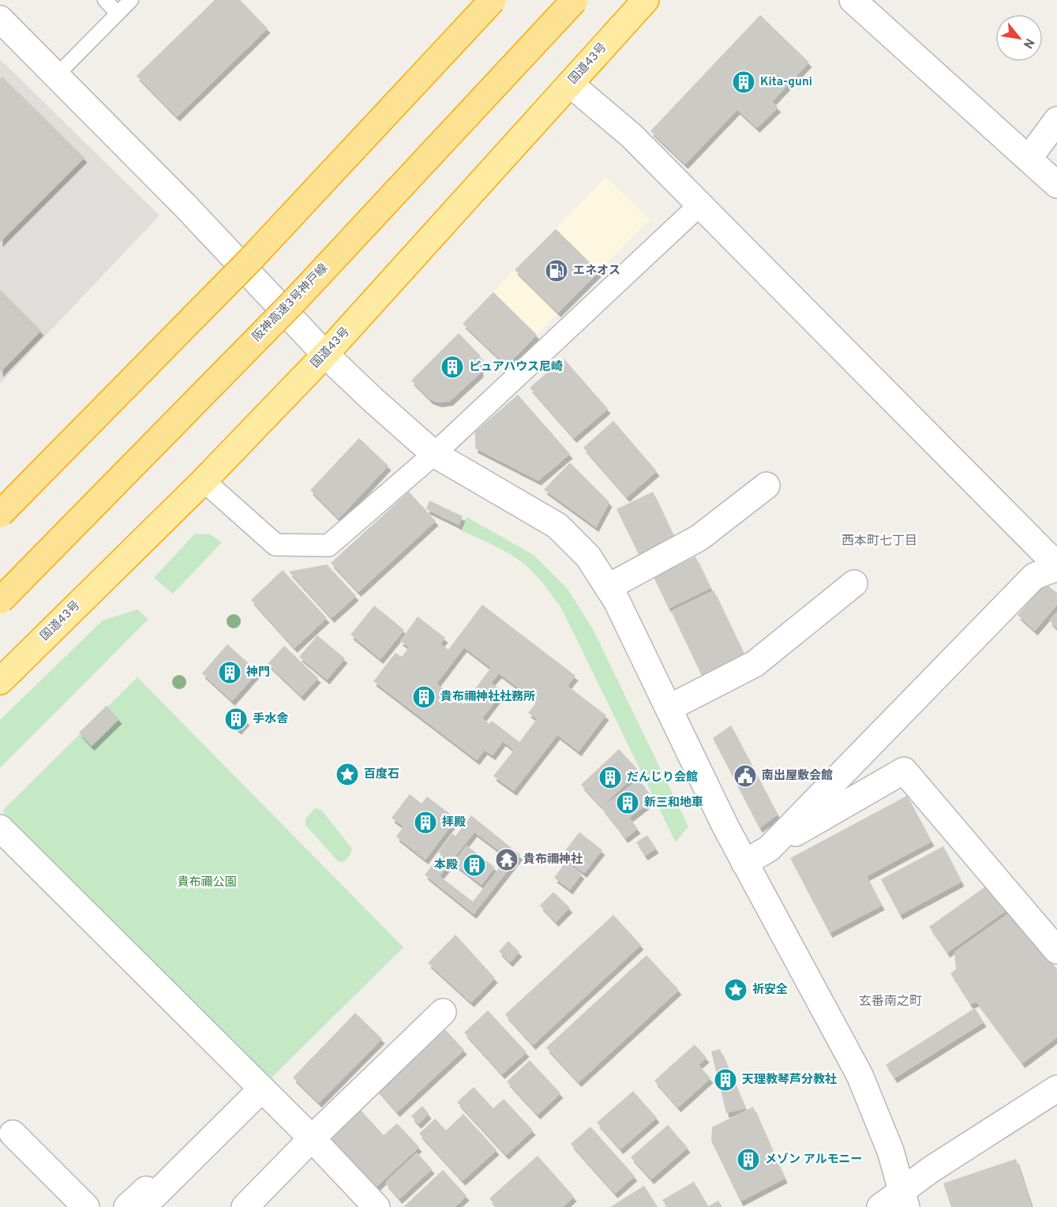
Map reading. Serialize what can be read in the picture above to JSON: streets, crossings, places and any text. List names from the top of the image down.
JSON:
{
  "streets": {
    "highway": ["国道43号", "阪神高速3号神戸線"]
  },
  "districts": ["西本町七丁目", "玄番南之町"],
  "parks": ["貴布禰公園"],
  "places": {
    "building": [
      "Kita-guni",
      "ピュアハウス尼崎",
      "神門",
      "貴布禰神社社務所",
      "手水舎",
      "だんじり会館",
      "新三和地車",
      "拝殿",
      "本殿",
      "天理教琴芦分教社",
      "メゾン アルモニー"
    ],
    "fuel station": ["エネオス"],
    "place": ["百度石", "祈安全"],
    "public building": ["南出屋敷会館"],
    "temple": ["貴布禰神社"]
  },
  "north": "bottom right"
}
